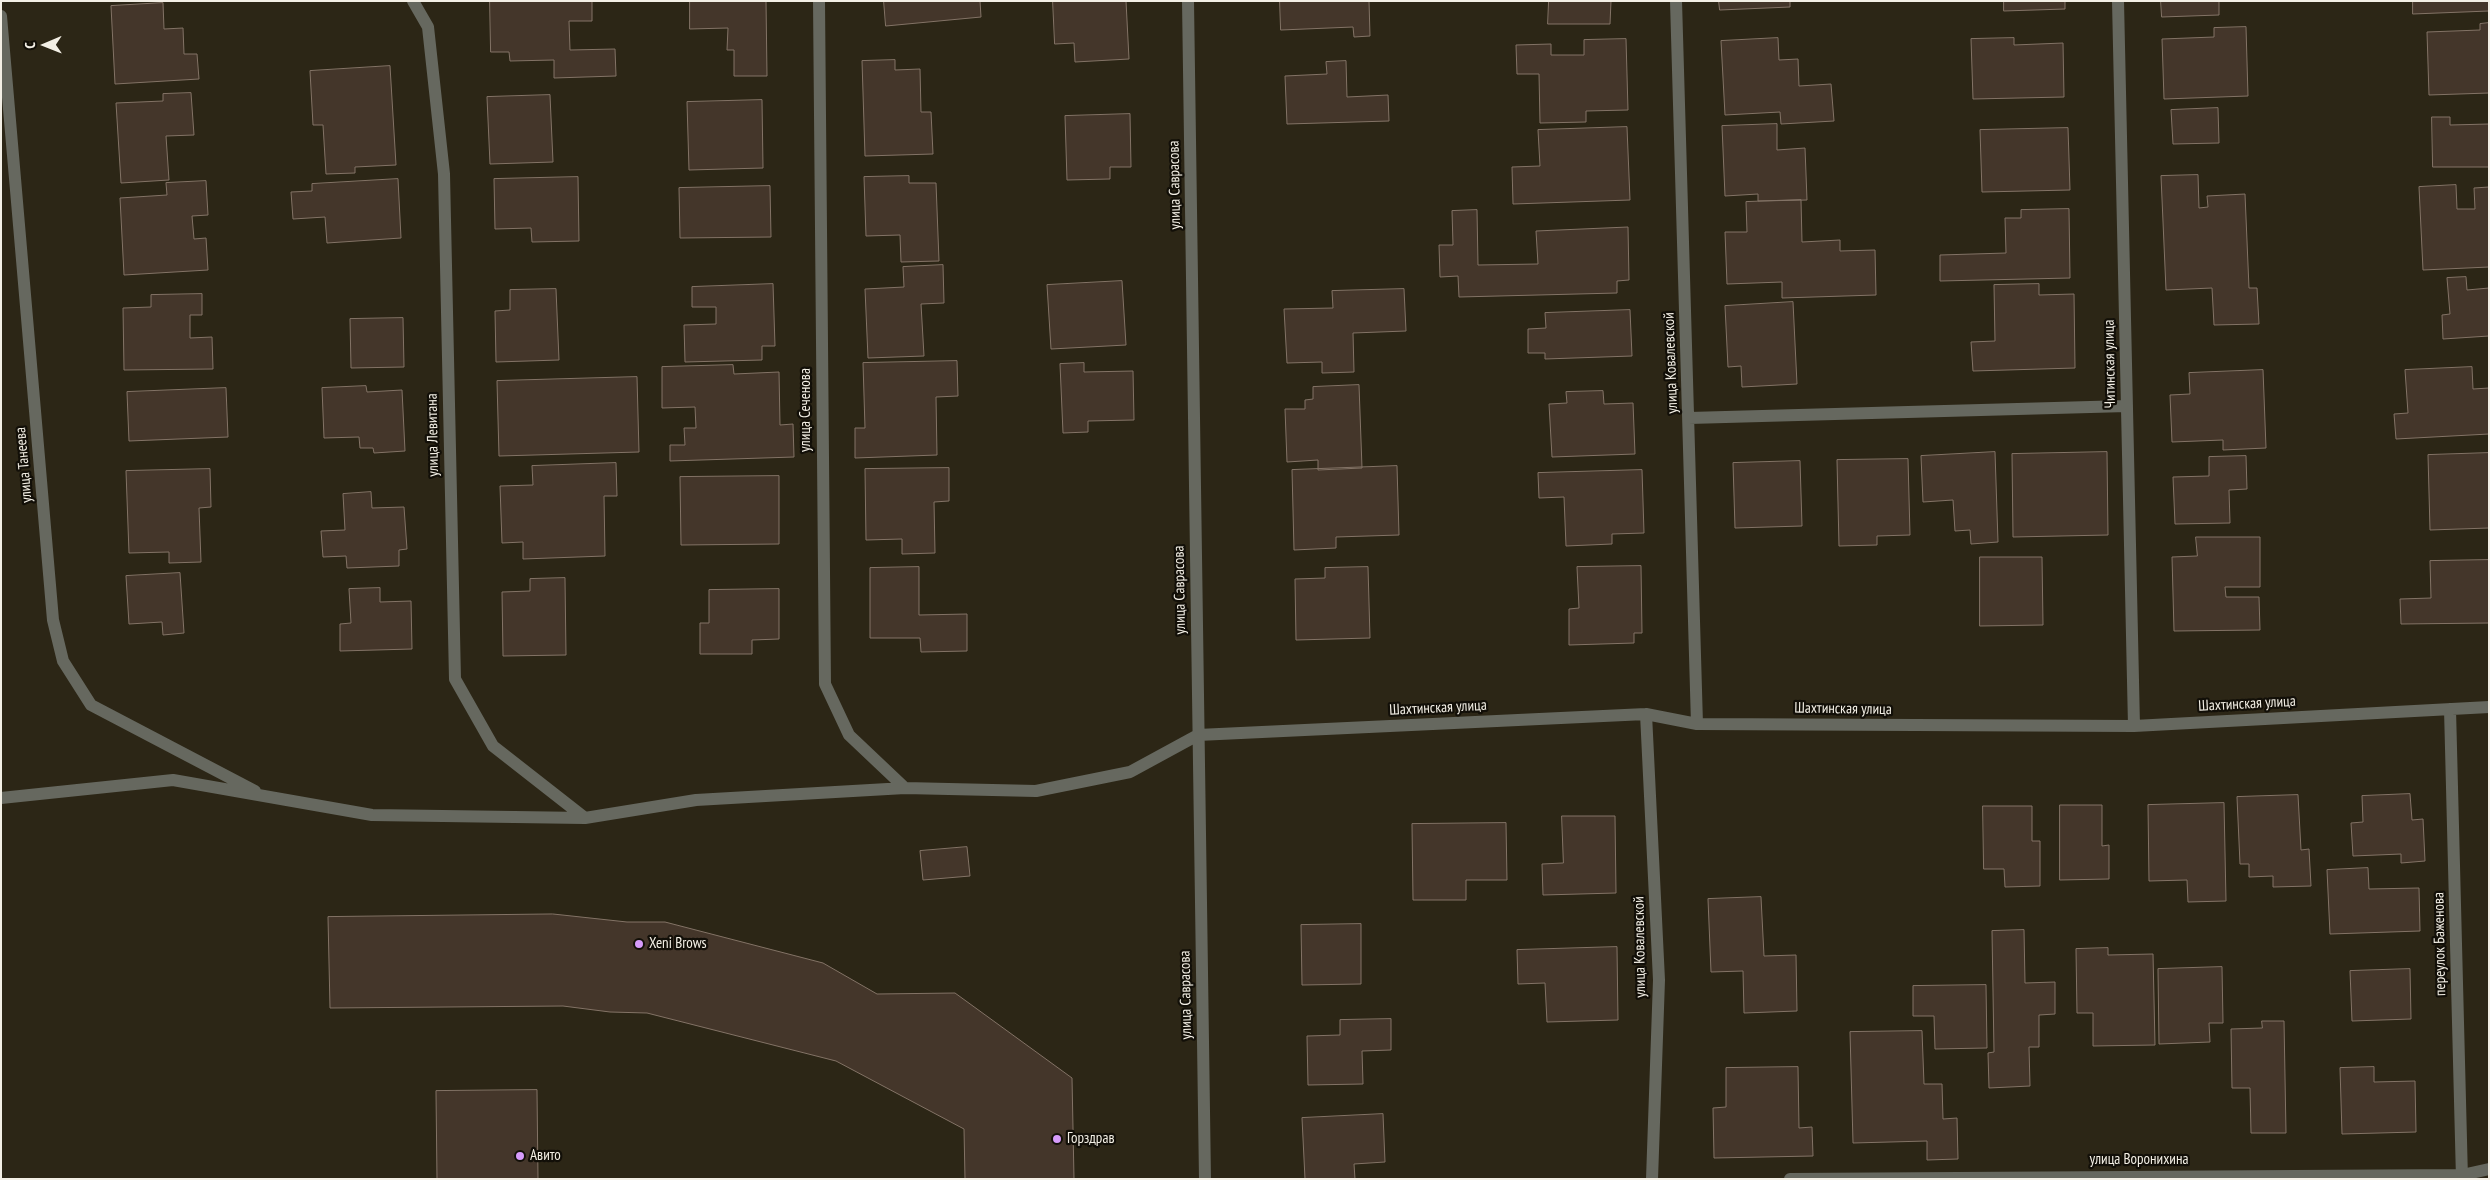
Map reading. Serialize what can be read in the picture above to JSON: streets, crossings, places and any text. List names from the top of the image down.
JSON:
{
  "streets": {
    "street": [
      "улица Саврасова",
      "улица Ковалевской",
      "Читинская улица",
      "улица Сеченова",
      "улица Левитана",
      "улица Танеева",
      "Шахтинская улица",
      "переулок Баженова",
      "улица Воронихина"
    ]
  },
  "crossings": [
    ["улица Саврасова", "Шахтинская улица"],
    ["улица Ковалевской", "Шахтинская улица"],
    ["Читинская улица", "Шахтинская улица"],
    ["Шахтинская улица", "переулок Баженова"],
    ["переулок Баженова", "улица Воронихина"]
  ],
  "places": ["Xeni Brows", "Горздрав", "Авито"],
  "north": "left"
}
